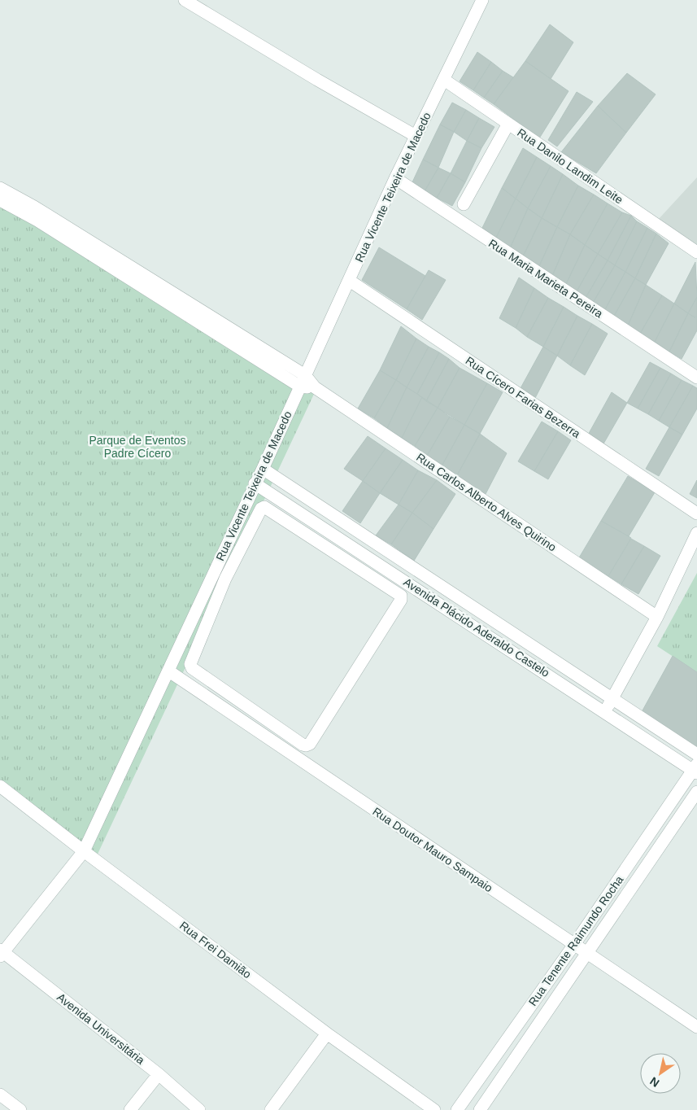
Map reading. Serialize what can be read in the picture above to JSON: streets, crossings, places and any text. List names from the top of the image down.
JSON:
{
  "streets": {
    "street": [
      "Rua Danilo Landim Leite",
      "Rua Vicente Teixeira de Macedo",
      "Rua Maria Marieta Pereira",
      "Rua Cícero Farias Bezerra",
      "Rua Carlos Alberto Alves Quirino",
      "Avenida Plácido Aderaldo Castelo",
      "Rua Doutor Mauro Sampaio",
      "Rua Tenente Raimundo Rocha",
      "Rua Frei Damião",
      "Avenida Universitária"
    ]
  },
  "crossings": [
    ["Rua Danilo Landim Leite", "Rua Vicente Teixeira de Macedo"],
    ["Rua Vicente Teixeira de Macedo", "Rua Maria Marieta Pereira"],
    ["Rua Vicente Teixeira de Macedo", "Rua Cícero Farias Bezerra"],
    ["Rua Vicente Teixeira de Macedo", "Avenida Plácido Aderaldo Castelo"],
    ["Rua Vicente Teixeira de Macedo", "Rua Doutor Mauro Sampaio"],
    ["Rua Vicente Teixeira de Macedo", "Rua Frei Damião"],
    ["Rua Vicente Teixeira de Macedo", "Avenida Universitária"],
    ["Avenida Plácido Aderaldo Castelo", "Rua Tenente Raimundo Rocha"],
    ["Rua Doutor Mauro Sampaio", "Rua Tenente Raimundo Rocha"]
  ],
  "parks": ["Parque de Eventos Padre Cícero"],
  "north": "bottom left"
}
